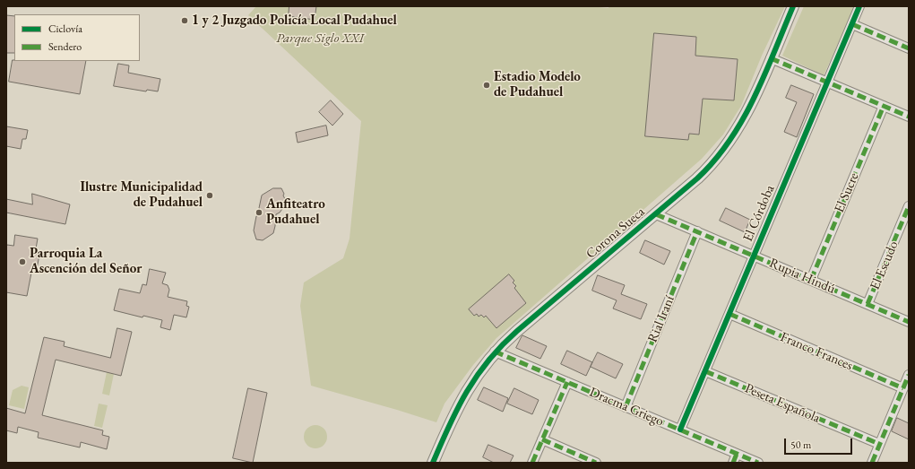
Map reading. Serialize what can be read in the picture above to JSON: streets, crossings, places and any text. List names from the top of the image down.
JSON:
{
  "streets": {
    "street": [
      "El Sucre",
      "El Córdoba",
      "Corona Sueca",
      "El Escudo",
      "Rupia Hindú",
      "Rial Iraní",
      "Franco Frances",
      "Peseta Española",
      "Dracma Griego"
    ]
  },
  "crossings": [
    ["El Sucre", "Rupia Hindú"],
    ["El Córdoba", "Rupia Hindú"],
    ["El Córdoba", "Franco Frances"],
    ["El Córdoba", "Peseta Española"],
    ["El Córdoba", "Dracma Griego"],
    ["Corona Sueca", "Rupia Hindú"],
    ["Corona Sueca", "Dracma Griego"],
    ["El Escudo", "Rupia Hindú"],
    ["Rupia Hindú", "Rial Iraní"],
    ["Rial Iraní", "Dracma Griego"]
  ],
  "parks": ["Parque Siglo XXI"],
  "places": [
    "1 y 2 Juzgado Policía Local Pudahuel",
    "Estadio Modelo de Pudahuel",
    "Ilustre Municipalidad de Pudahuel",
    "Anfiteatro Pudahuel",
    "Parroquia La Ascención del Señor"
  ],
  "legend": ["Ciclovía", "Sendero"],
  "scale_bar": "50 m"
}
